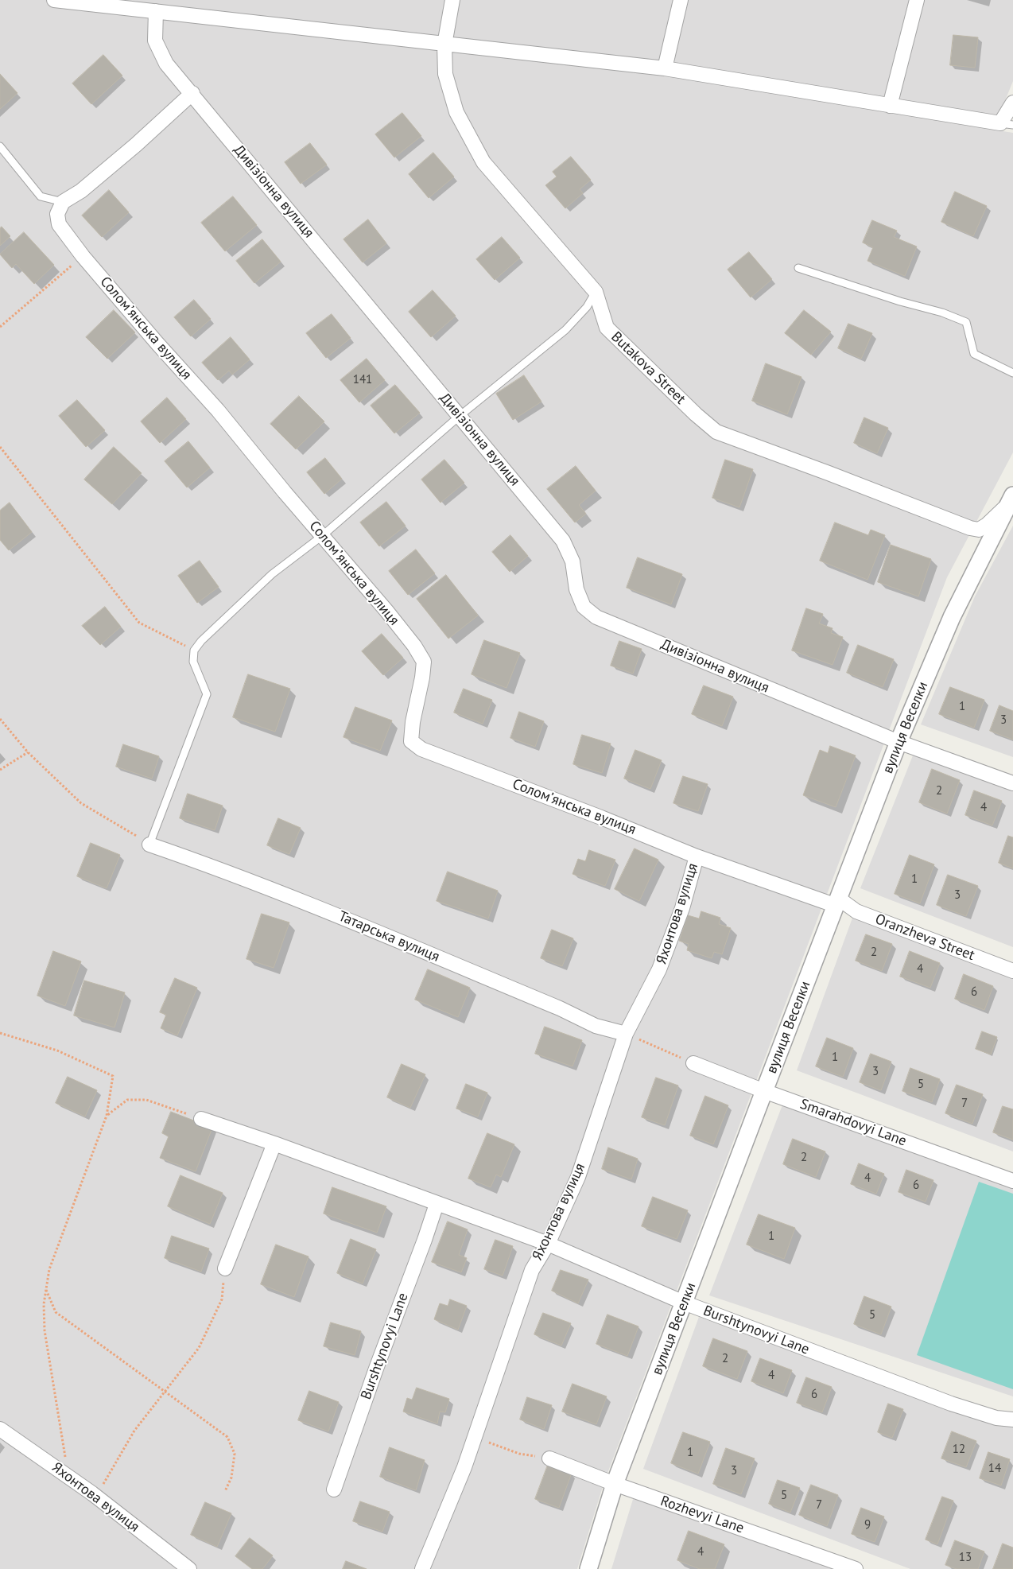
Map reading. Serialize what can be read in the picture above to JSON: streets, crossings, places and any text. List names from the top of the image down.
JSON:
{
  "streets": {
    "street": [
      "Дивізіонна вулиця",
      "Соломʼянська вулиця",
      "Butakova Street",
      "вулиця Веселки",
      "Яхонтова вулиця",
      "Татарська вулиця",
      "Oranzheva Street",
      "Smarahdovyi Lane",
      "Burshtynovyi Lane",
      "Rozhevyi Lane"
    ]
  },
  "crossings": [
    ["Дивізіонна вулиця", "вулиця Веселки"],
    ["Соломʼянська вулиця", "вулиця Веселки"],
    ["Соломʼянська вулиця", "Яхонтова вулиця"],
    ["Соломʼянська вулиця", "Oranzheva Street"],
    ["Butakova Street", "вулиця Веселки"],
    ["вулиця Веселки", "Oranzheva Street"],
    ["вулиця Веселки", "Smarahdovyi Lane"],
    ["вулиця Веселки", "Burshtynovyi Lane"],
    ["вулиця Веселки", "Rozhevyi Lane"],
    ["Яхонтова вулиця", "Татарська вулиця"],
    ["Яхонтова вулиця", "Burshtynovyi Lane"]
  ],
  "house_numbers": [
    "141",
    "1",
    "3",
    "2",
    "4",
    "1",
    "3",
    "2",
    "4",
    "6",
    "1",
    "3",
    "5",
    "7",
    "2",
    "4",
    "6",
    "1",
    "5",
    "2",
    "4",
    "6",
    "12",
    "1",
    "14",
    "3",
    "5",
    "7",
    "9",
    "4",
    "13"
  ]
}
